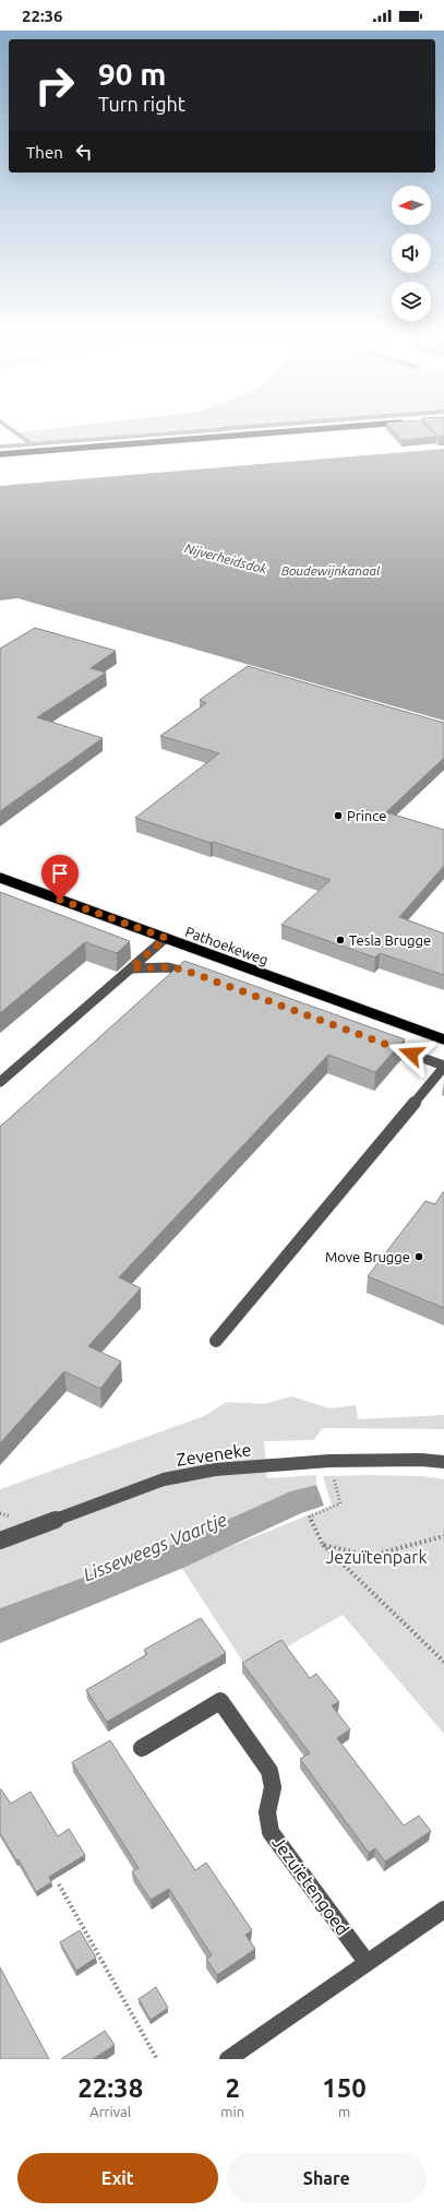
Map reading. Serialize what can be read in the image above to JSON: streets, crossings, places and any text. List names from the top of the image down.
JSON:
{
  "streets": {
    "main road": ["Pathoekeweg"],
    "street": ["Zeveneke", "Jezuïetengoed"]
  },
  "water": ["Nijverheidsdok", "Boudewijnkanaal", "Lisseweegs Vaartje"],
  "parks": ["Jezuïtenpark"],
  "places": ["Prince", "Tesla Brugge", "Move Brugge"],
  "north": "left",
  "page": {
    "status": "22:36",
    "turn": ["90 m", "Turn right"],
    "then": "Then",
    "eta": [
      "22:38",
      "Arrival",
      "2",
      "min",
      "150",
      "m"
    ],
    "buttons": ["Exit", "Share"]
  }
}
